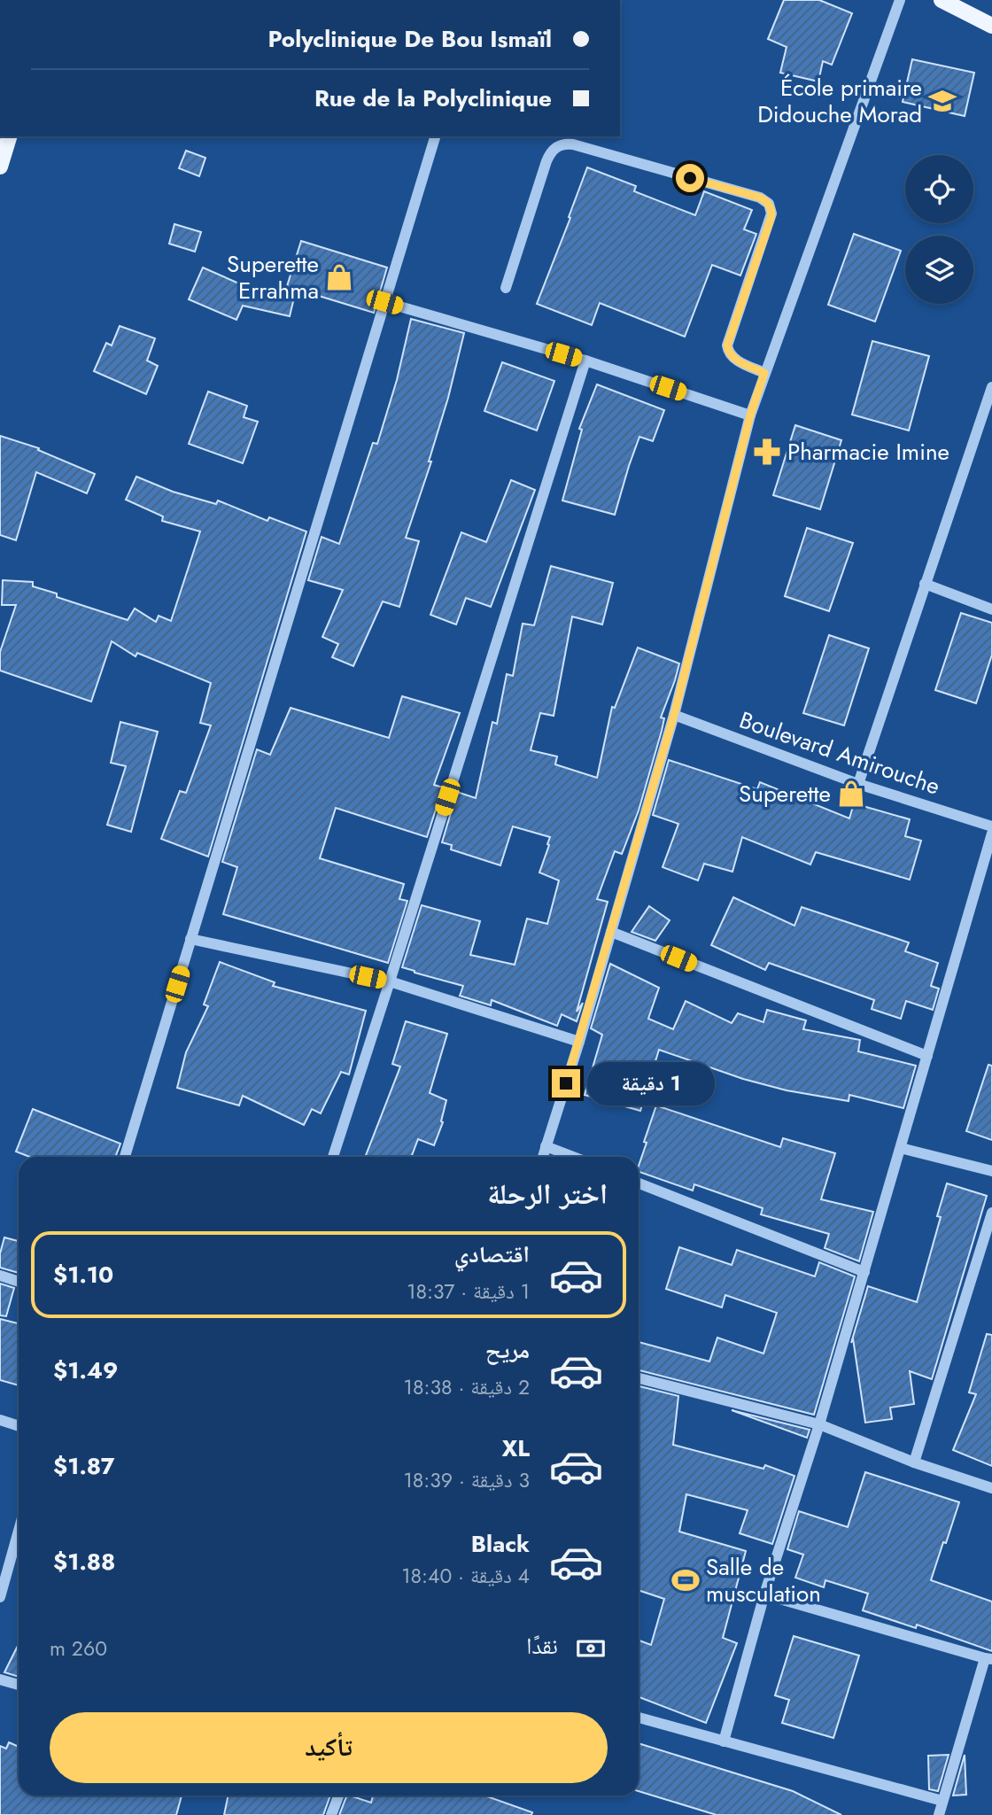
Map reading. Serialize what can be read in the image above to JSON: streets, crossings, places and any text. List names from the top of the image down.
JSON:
{
  "streets": {
    "street": ["Boulevard Amirouche"]
  },
  "places": {
    "school or university": ["École primaire Didouche Morad"],
    "shop": ["Superette Errahma", "Superette"],
    "pharmacy": ["Pharmacie Imine"],
    "sports": ["Salle de musculation"]
  },
  "page": {
    "banner": ["Polyclinique De Bou Ismaïl", "Rue de la Polyclinique"],
    "bubble": "1 دقيقة",
    "heading": "اختر الرحلة",
    "list": [
      {
        "name": "اقتصادي",
        "note": "1 دقيقة · 18:37",
        "value": "$1.10"
      },
      {
        "name": "مريح",
        "note": "2 دقيقة · 18:38",
        "value": "$1.49"
      },
      {
        "name": "XL",
        "note": "3 دقيقة · 18:39",
        "value": "$1.87"
      },
      {
        "name": "Black",
        "note": "4 دقيقة · 18:40",
        "value": "$1.88"
      }
    ],
    "pay": ["نقدًا", "260 m"],
    "buttons": "تأكيد"
  }
}
